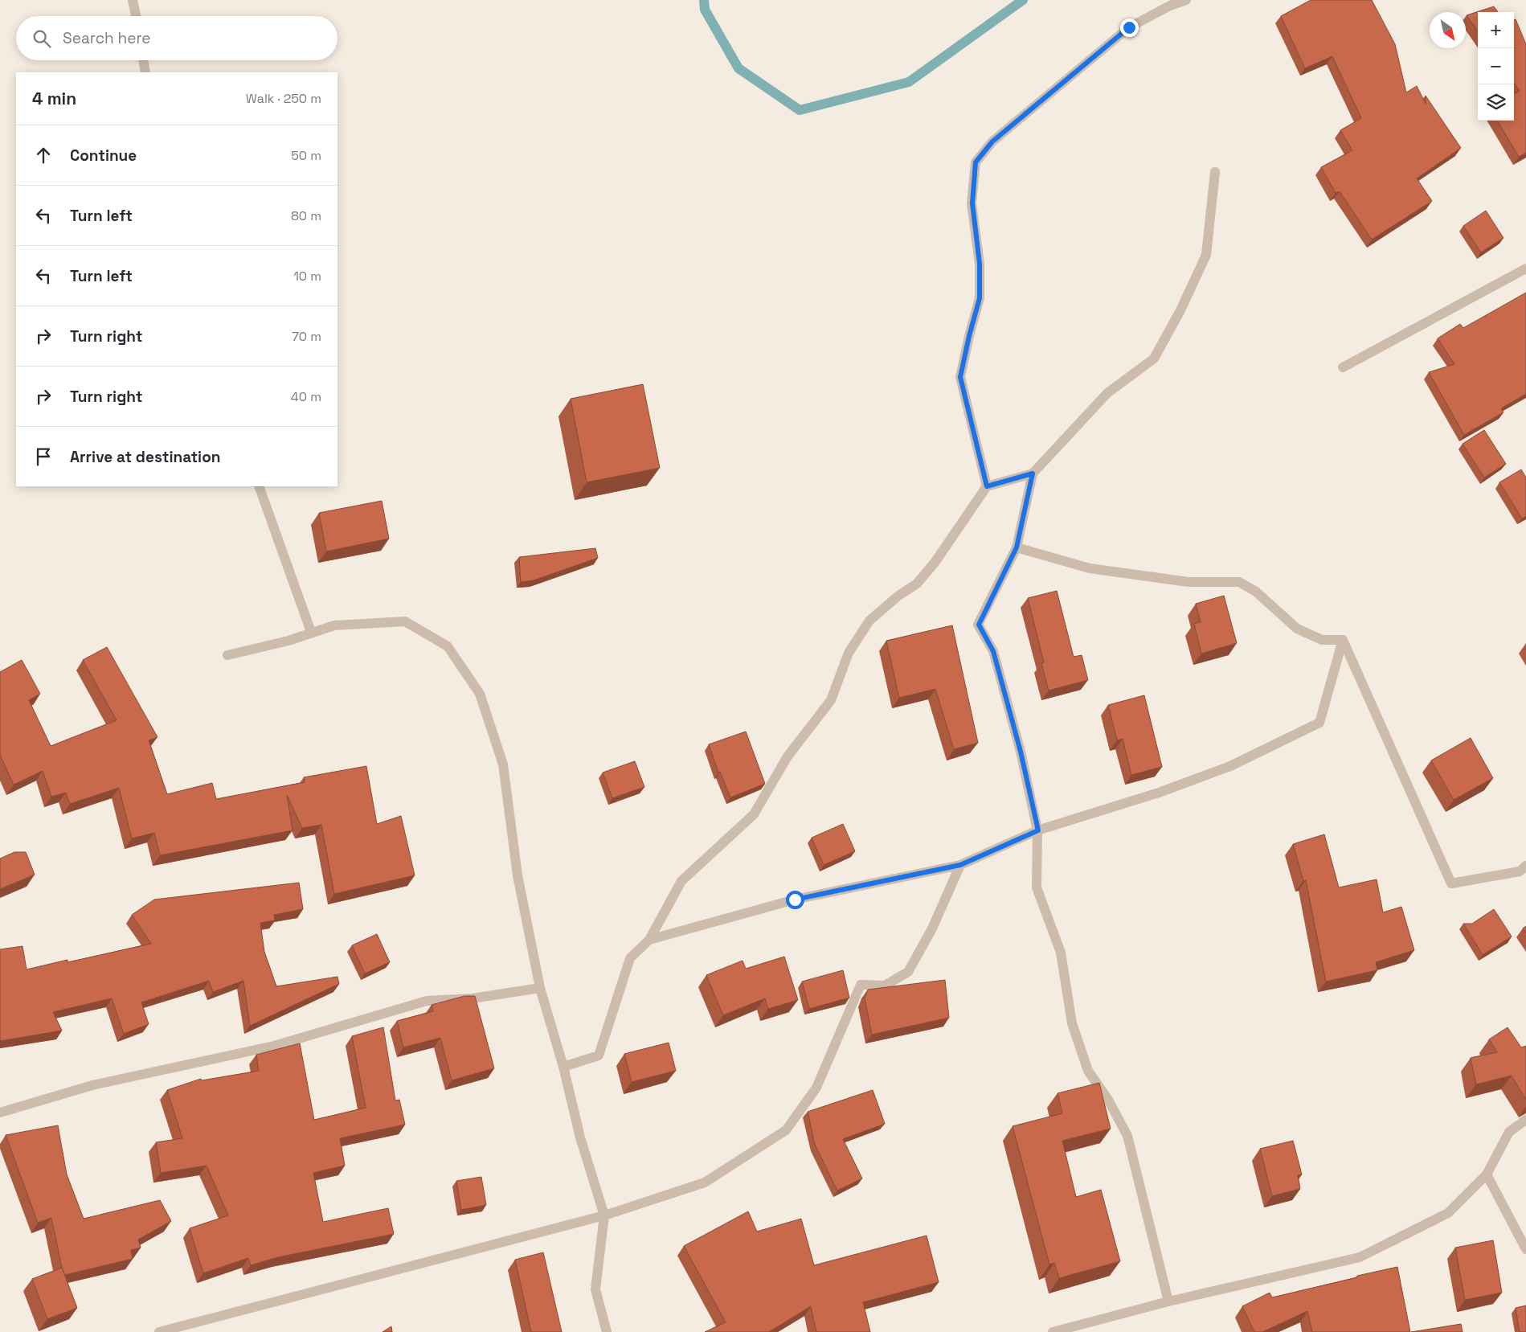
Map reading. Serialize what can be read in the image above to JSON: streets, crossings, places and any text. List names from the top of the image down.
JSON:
{
  "north": "bottom right",
  "page": {
    "map_buttons": ["+", "−"],
    "search": "Search here",
    "heading": ["4 min", "Walk · 250 m"],
    "list": [
      ["Continue", "50 m"],
      ["Turn left", "80 m"],
      ["Turn left", "10 m"],
      ["Turn right", "70 m"],
      ["Turn right", "40 m"],
      "Arrive at destination"
    ]
  }
}
